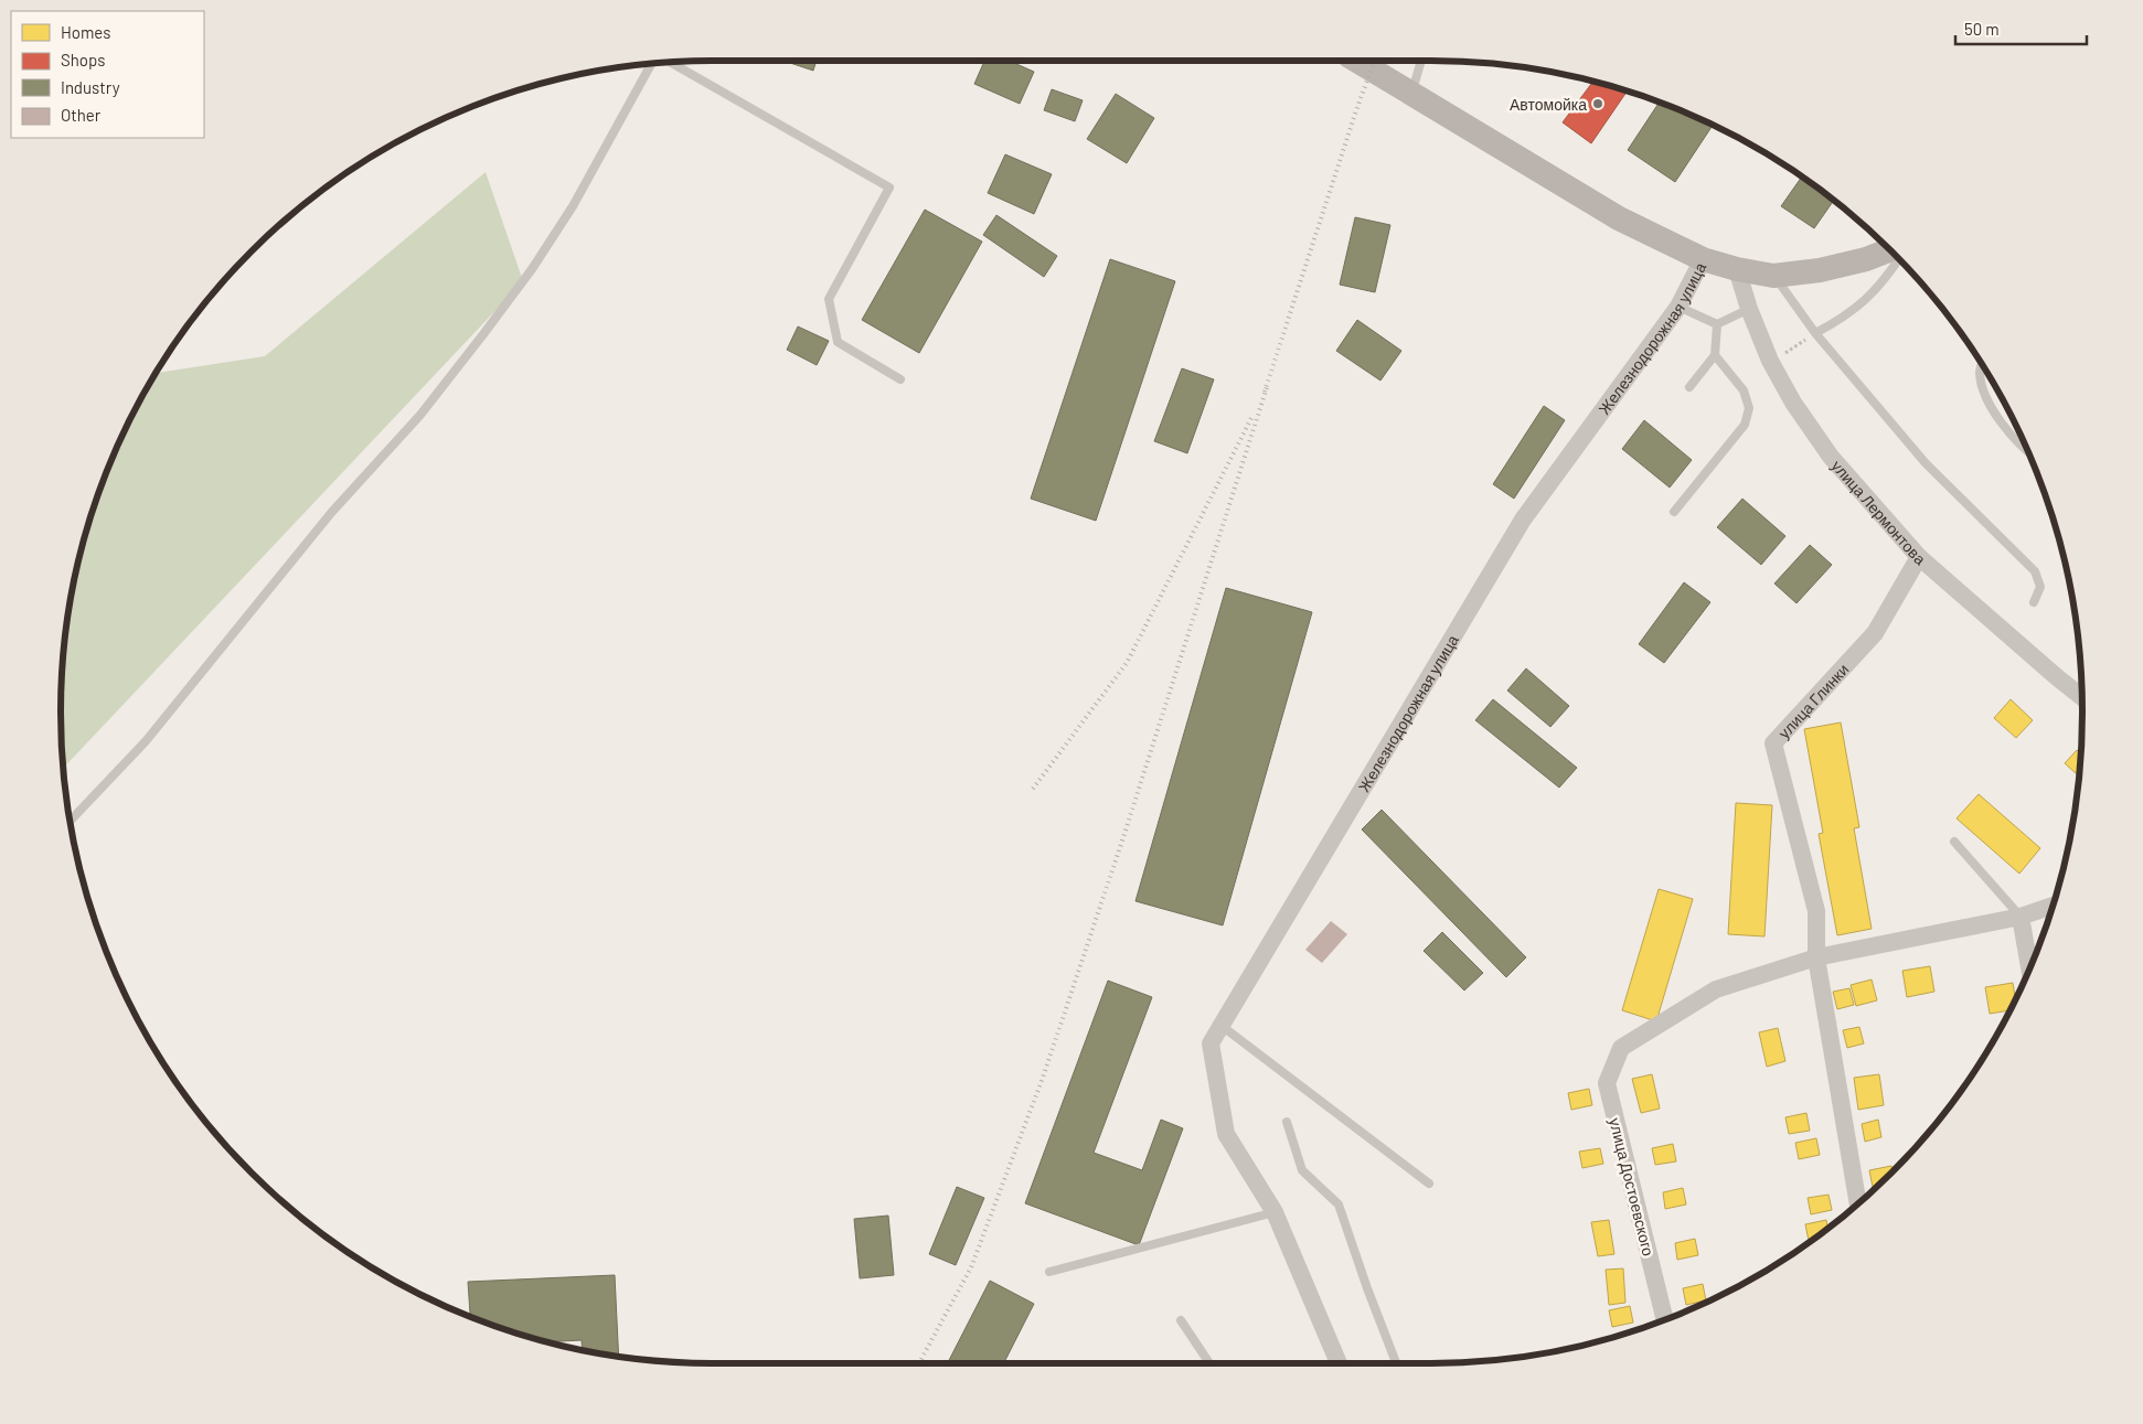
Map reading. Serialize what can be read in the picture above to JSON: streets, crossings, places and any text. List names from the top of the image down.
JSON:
{
  "streets": {
    "main road": ["Железнодорожная улица"],
    "street": ["улица Лермонтова", "улица Глинки", "улица Достоевского"]
  },
  "crossings": [
    ["Железнодорожная улица", "улица Лермонтова"],
    ["улица Лермонтова", "улица Глинки"],
    ["улица Глинки", "улица Достоевского"]
  ],
  "places": ["Автомойка"],
  "legend": [
    "Homes",
    "Shops",
    "Industry",
    "Other"
  ],
  "scale_bar": "50 m"
}
